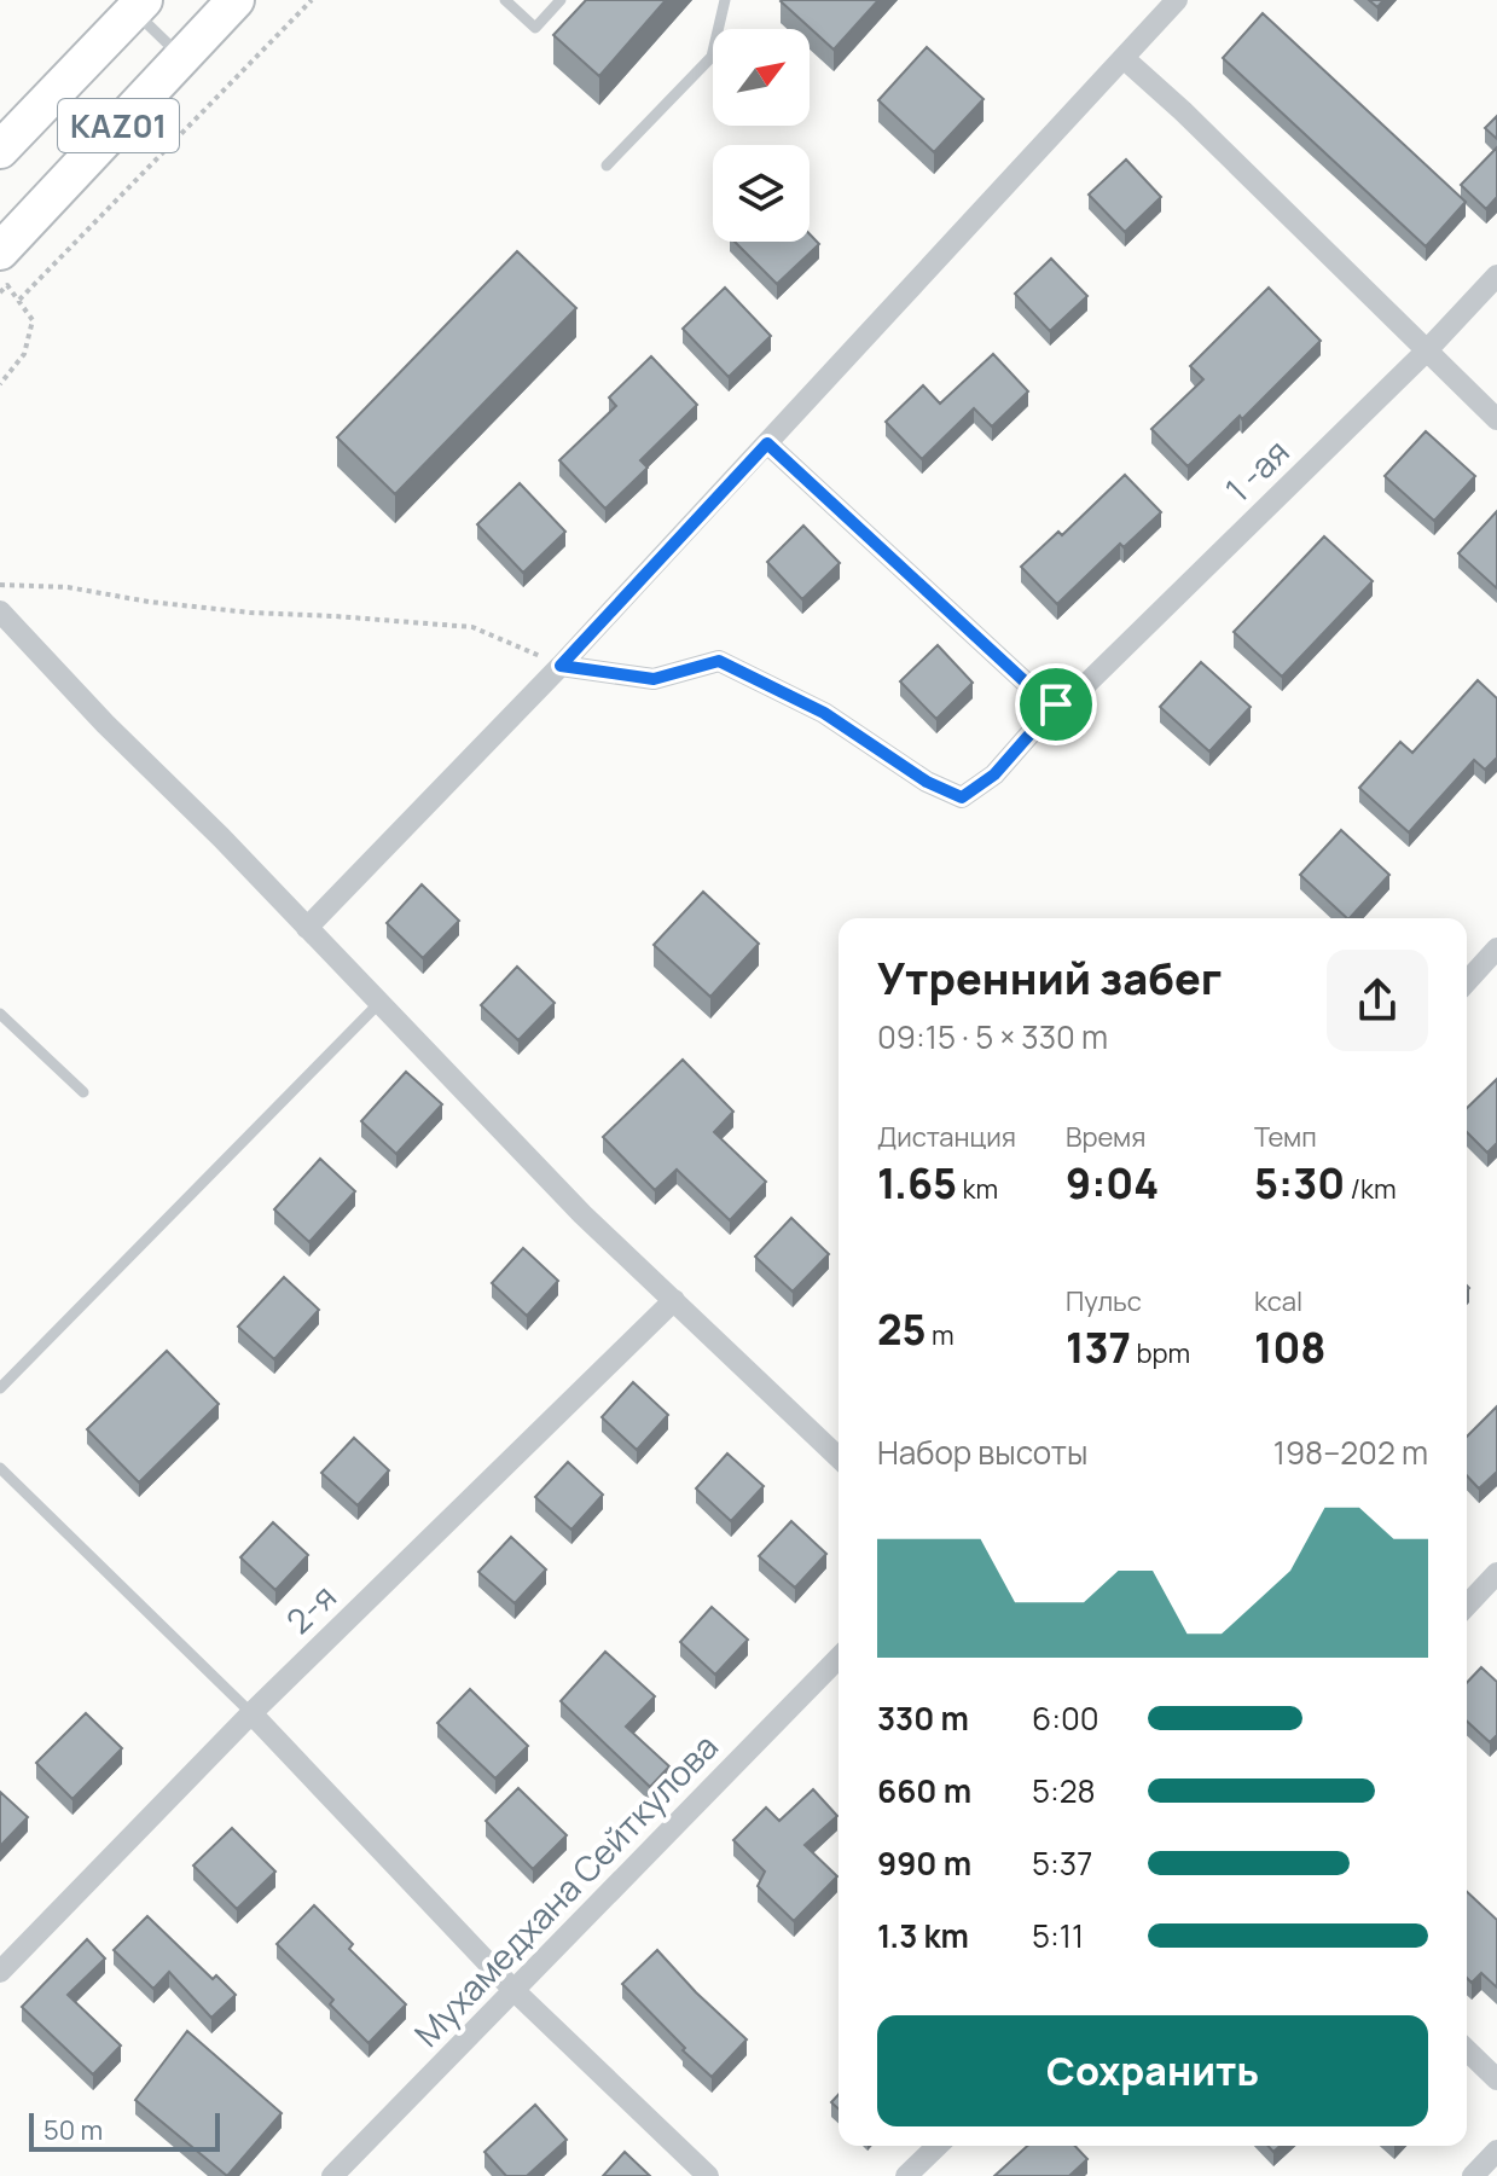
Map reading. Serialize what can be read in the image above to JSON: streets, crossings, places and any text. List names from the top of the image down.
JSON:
{
  "streets": {
    "highway": ["KАZ01"],
    "street": ["1 -ая", "2-я", "Мухамедхана Сейткулова"]
  },
  "scale_bar": "50 m",
  "north": "top right",
  "page": {
    "heading": ["Утренний забег", "09:15 · 5 × 330 m"],
    "stats": [
      ["Дистанция", "1.65 km"],
      ["Время", "9:04"],
      ["Темп", "5:30 /km"],
      ["25 m"],
      ["Пульс", "137 bpm"],
      ["kcal", "108"]
    ],
    "chart": ["Набор высоты", "198–202 m"],
    "list": [
      {
        "name": "330 m",
        "note": "6:00"
      },
      {
        "name": "660 m",
        "note": "5:28"
      },
      {
        "name": "990 m",
        "note": "5:37"
      },
      {
        "name": "1.3 km",
        "note": "5:11"
      }
    ],
    "buttons": "Сохранить",
    "scale": "50 m"
  }
}
